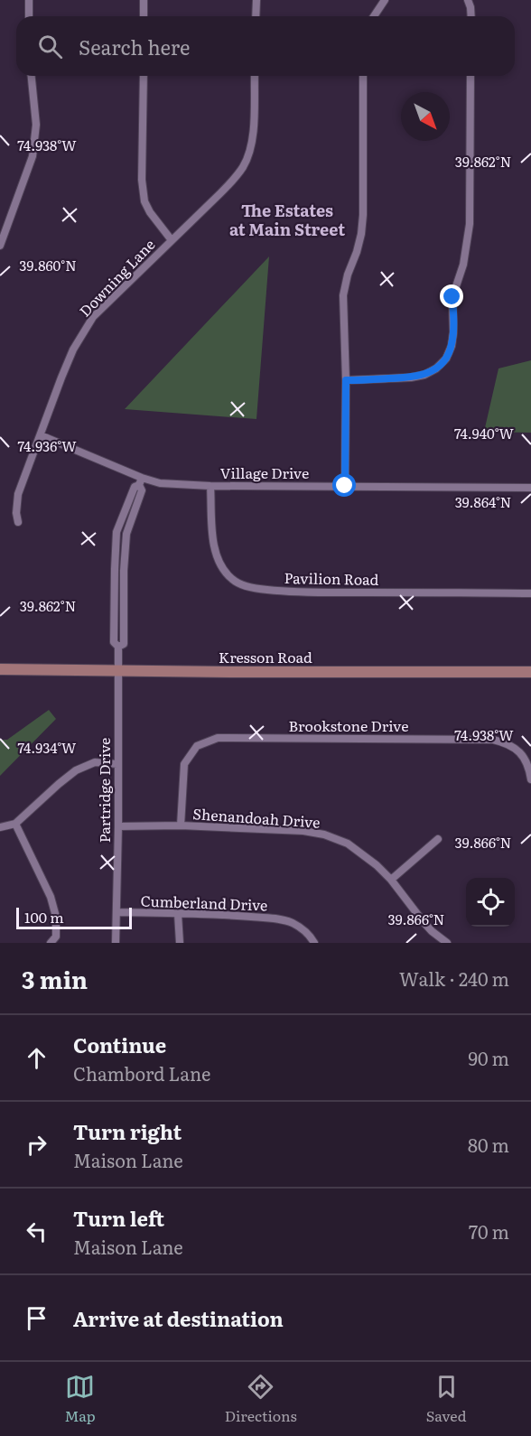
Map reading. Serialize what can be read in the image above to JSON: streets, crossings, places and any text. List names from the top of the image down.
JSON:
{
  "streets": {
    "main road": ["Kresson Road"],
    "street": [
      "Downing Lane",
      "Village Drive",
      "Pavilion Road",
      "Brookstone Drive",
      "Partridge Drive",
      "Shenandoah Drive",
      "Cumberland Drive"
    ]
  },
  "crossings": [
    ["Downing Lane", "Village Drive"],
    ["Village Drive", "Pavilion Road"],
    ["Village Drive", "Partridge Drive"],
    ["Kresson Road", "Partridge Drive"],
    ["Brookstone Drive", "Shenandoah Drive"],
    ["Partridge Drive", "Shenandoah Drive"],
    ["Partridge Drive", "Cumberland Drive"]
  ],
  "districts": ["The Estates at Main Street"],
  "scale_bar": "100 m",
  "north": "bottom right",
  "page": {
    "search": "Search here",
    "scale": "100 m",
    "heading": ["3 min", "Walk · 240 m"],
    "list": [
      ["Continue", "Chambord Lane", "90 m"],
      ["Turn right", "Maison Lane", "80 m"],
      ["Turn left", "Maison Lane", "70 m"],
      "Arrive at destination"
    ],
    "nav": ["Map", "Directions", "Saved"]
  },
  "coordinates": [
    "74.938°W",
    "39.862°N",
    "39.860°N",
    "74.940°W",
    "74.936°W",
    "39.864°N",
    "74.934°W",
    "39.866°N"
  ]
}
